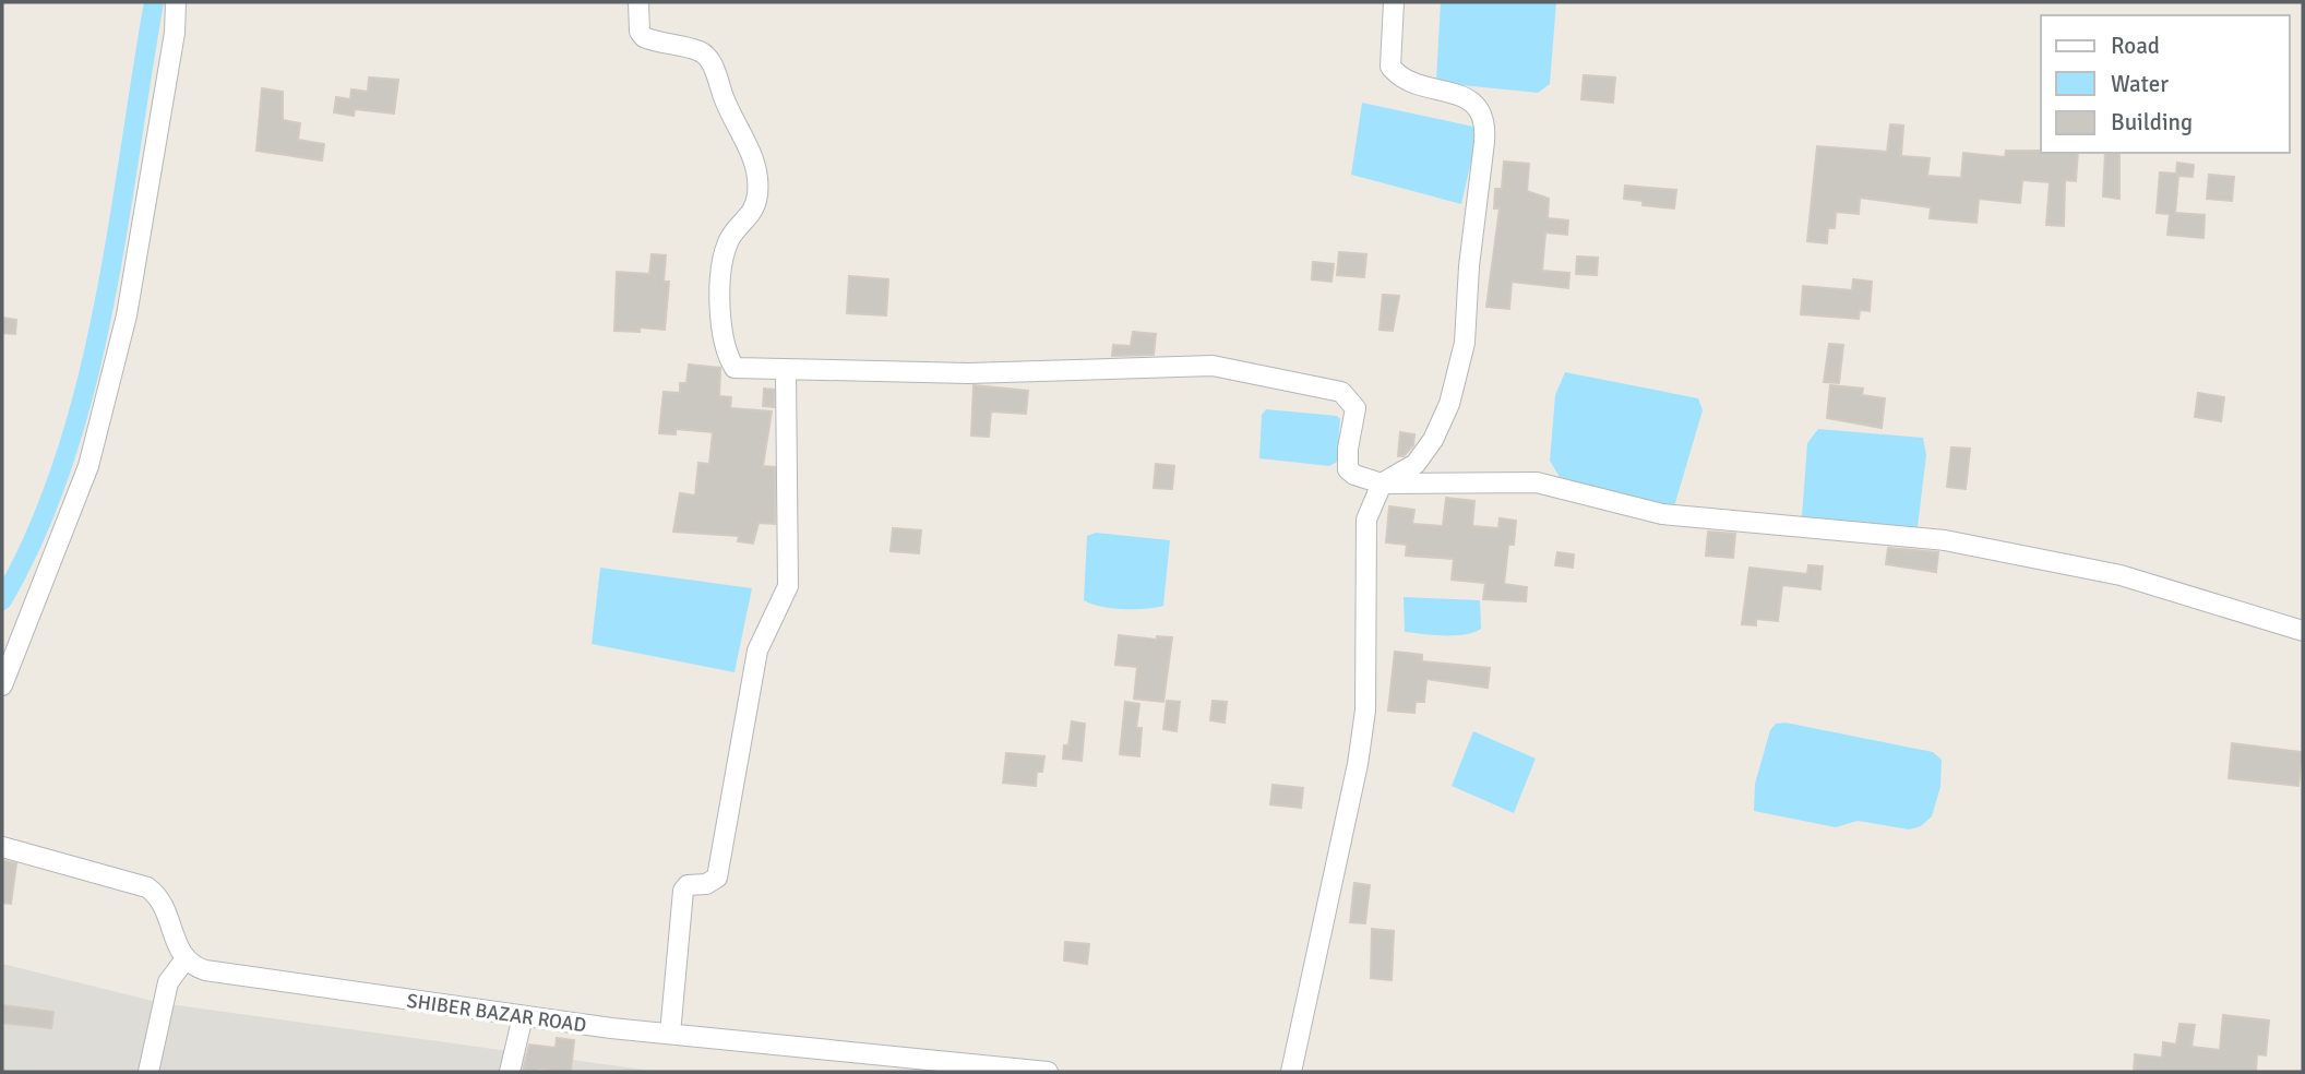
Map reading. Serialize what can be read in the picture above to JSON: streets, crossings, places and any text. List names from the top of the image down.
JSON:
{
  "streets": {
    "street": ["SHIBER BAZAR ROAD"]
  },
  "legend": ["Road", "Water", "Building"]
}
